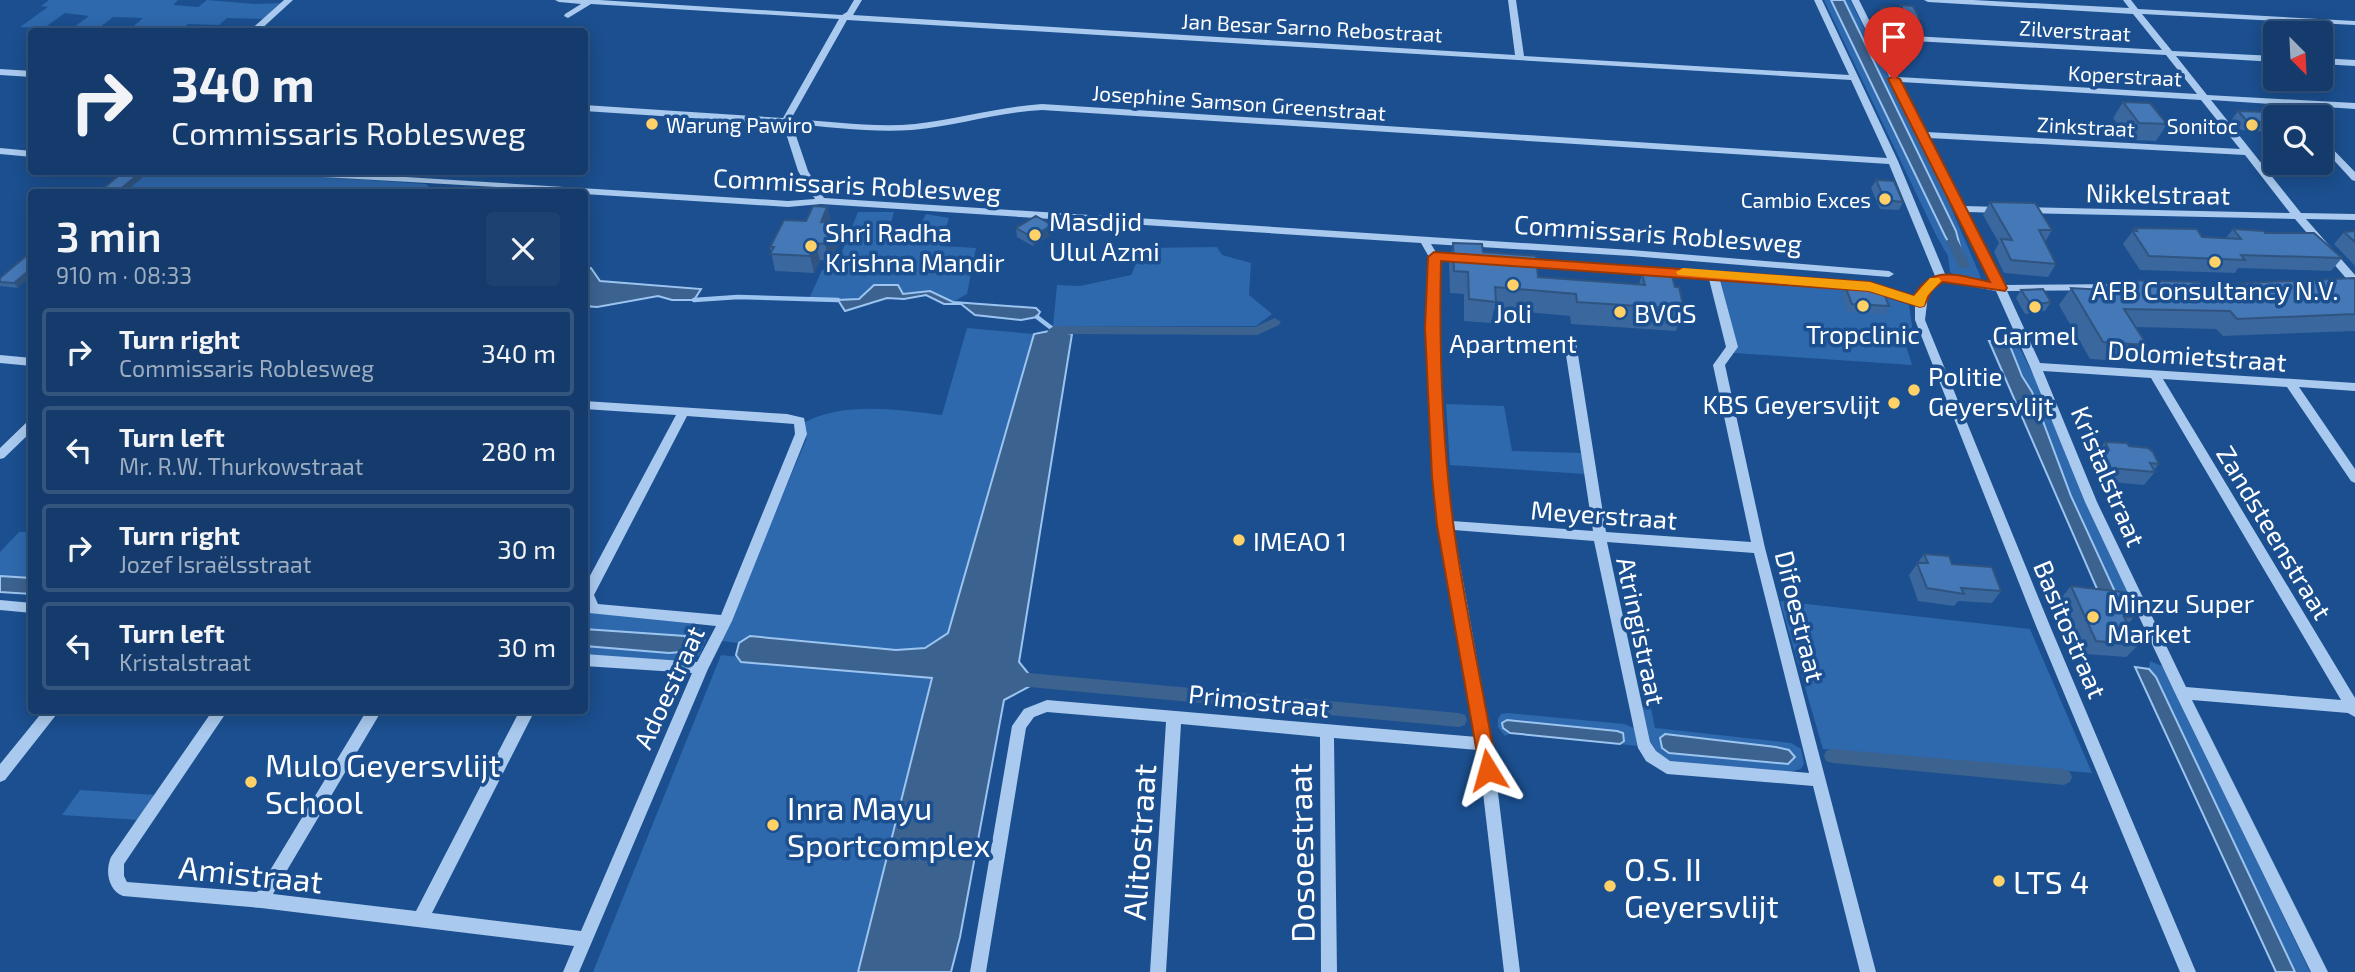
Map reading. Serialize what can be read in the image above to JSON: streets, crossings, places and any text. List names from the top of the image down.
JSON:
{
  "streets": {
    "street": [
      "Jan Besar Sarno Rebostraat",
      "Zilverstraat",
      "Koperstraat",
      "Josephine Samson Greenstraat",
      "Zinkstraat",
      "Commissaris Roblesweg",
      "Nikkelstraat",
      "Dolomietstraat",
      "Kristalstraat",
      "Meyerstraat",
      "Zandsteenstraat",
      "Difoestraat",
      "Basitostraat",
      "Atringistraat",
      "Adoestraat",
      "Primostraat",
      "Alitostraat",
      "Dosoestraat",
      "Amistraat"
    ]
  },
  "crossings": [
    ["Zilverstraat", "Kristalstraat"],
    ["Koperstraat", "Kristalstraat"],
    ["Zinkstraat", "Kristalstraat"],
    ["Commissaris Roblesweg", "Difoestraat"],
    ["Commissaris Roblesweg", "Basitostraat"],
    ["Nikkelstraat", "Kristalstraat"],
    ["Dolomietstraat", "Kristalstraat"],
    ["Dolomietstraat", "Zandsteenstraat"],
    ["Meyerstraat", "Difoestraat"],
    ["Meyerstraat", "Atringistraat"],
    ["Difoestraat", "Atringistraat"],
    ["Adoestraat", "Amistraat"],
    ["Primostraat", "Alitostraat"],
    ["Primostraat", "Dosoestraat"]
  ],
  "places": [
    "Warung Pawiro",
    "Sonitoc",
    "Cambio Exces",
    "Masdjid Ulul Azmi",
    "Shri Radha Krishna Mandir",
    "AFB Consultancy N.V.",
    "Joli Apartment",
    "Tropclinic",
    "Garmel",
    "BVGS",
    "Politie Geyersvlijt",
    "KBS Geyersvlijt",
    "IMEAO 1",
    "Minzu Super Market",
    "Mulo Geyersvlijt School",
    "Inra Mayu Sportcomplex",
    "LTS 4",
    "O.S. II Geyersvlijt"
  ],
  "north": "bottom right",
  "page": {
    "turn": ["340 m", "Commissaris Roblesweg"],
    "heading": ["3 min", "910 m · 08:33"],
    "list": [
      {
        "name": "Turn right",
        "note": "Commissaris Roblesweg",
        "value": "340 m"
      },
      {
        "name": "Turn left",
        "note": "Mr. R.W. Thurkowstraat",
        "value": "280 m"
      },
      {
        "name": "Turn right",
        "note": "Jozef Israëlsstraat",
        "value": "30 m"
      },
      {
        "name": "Turn left",
        "note": "Kristalstraat",
        "value": "30 m"
      }
    ]
  }
}
